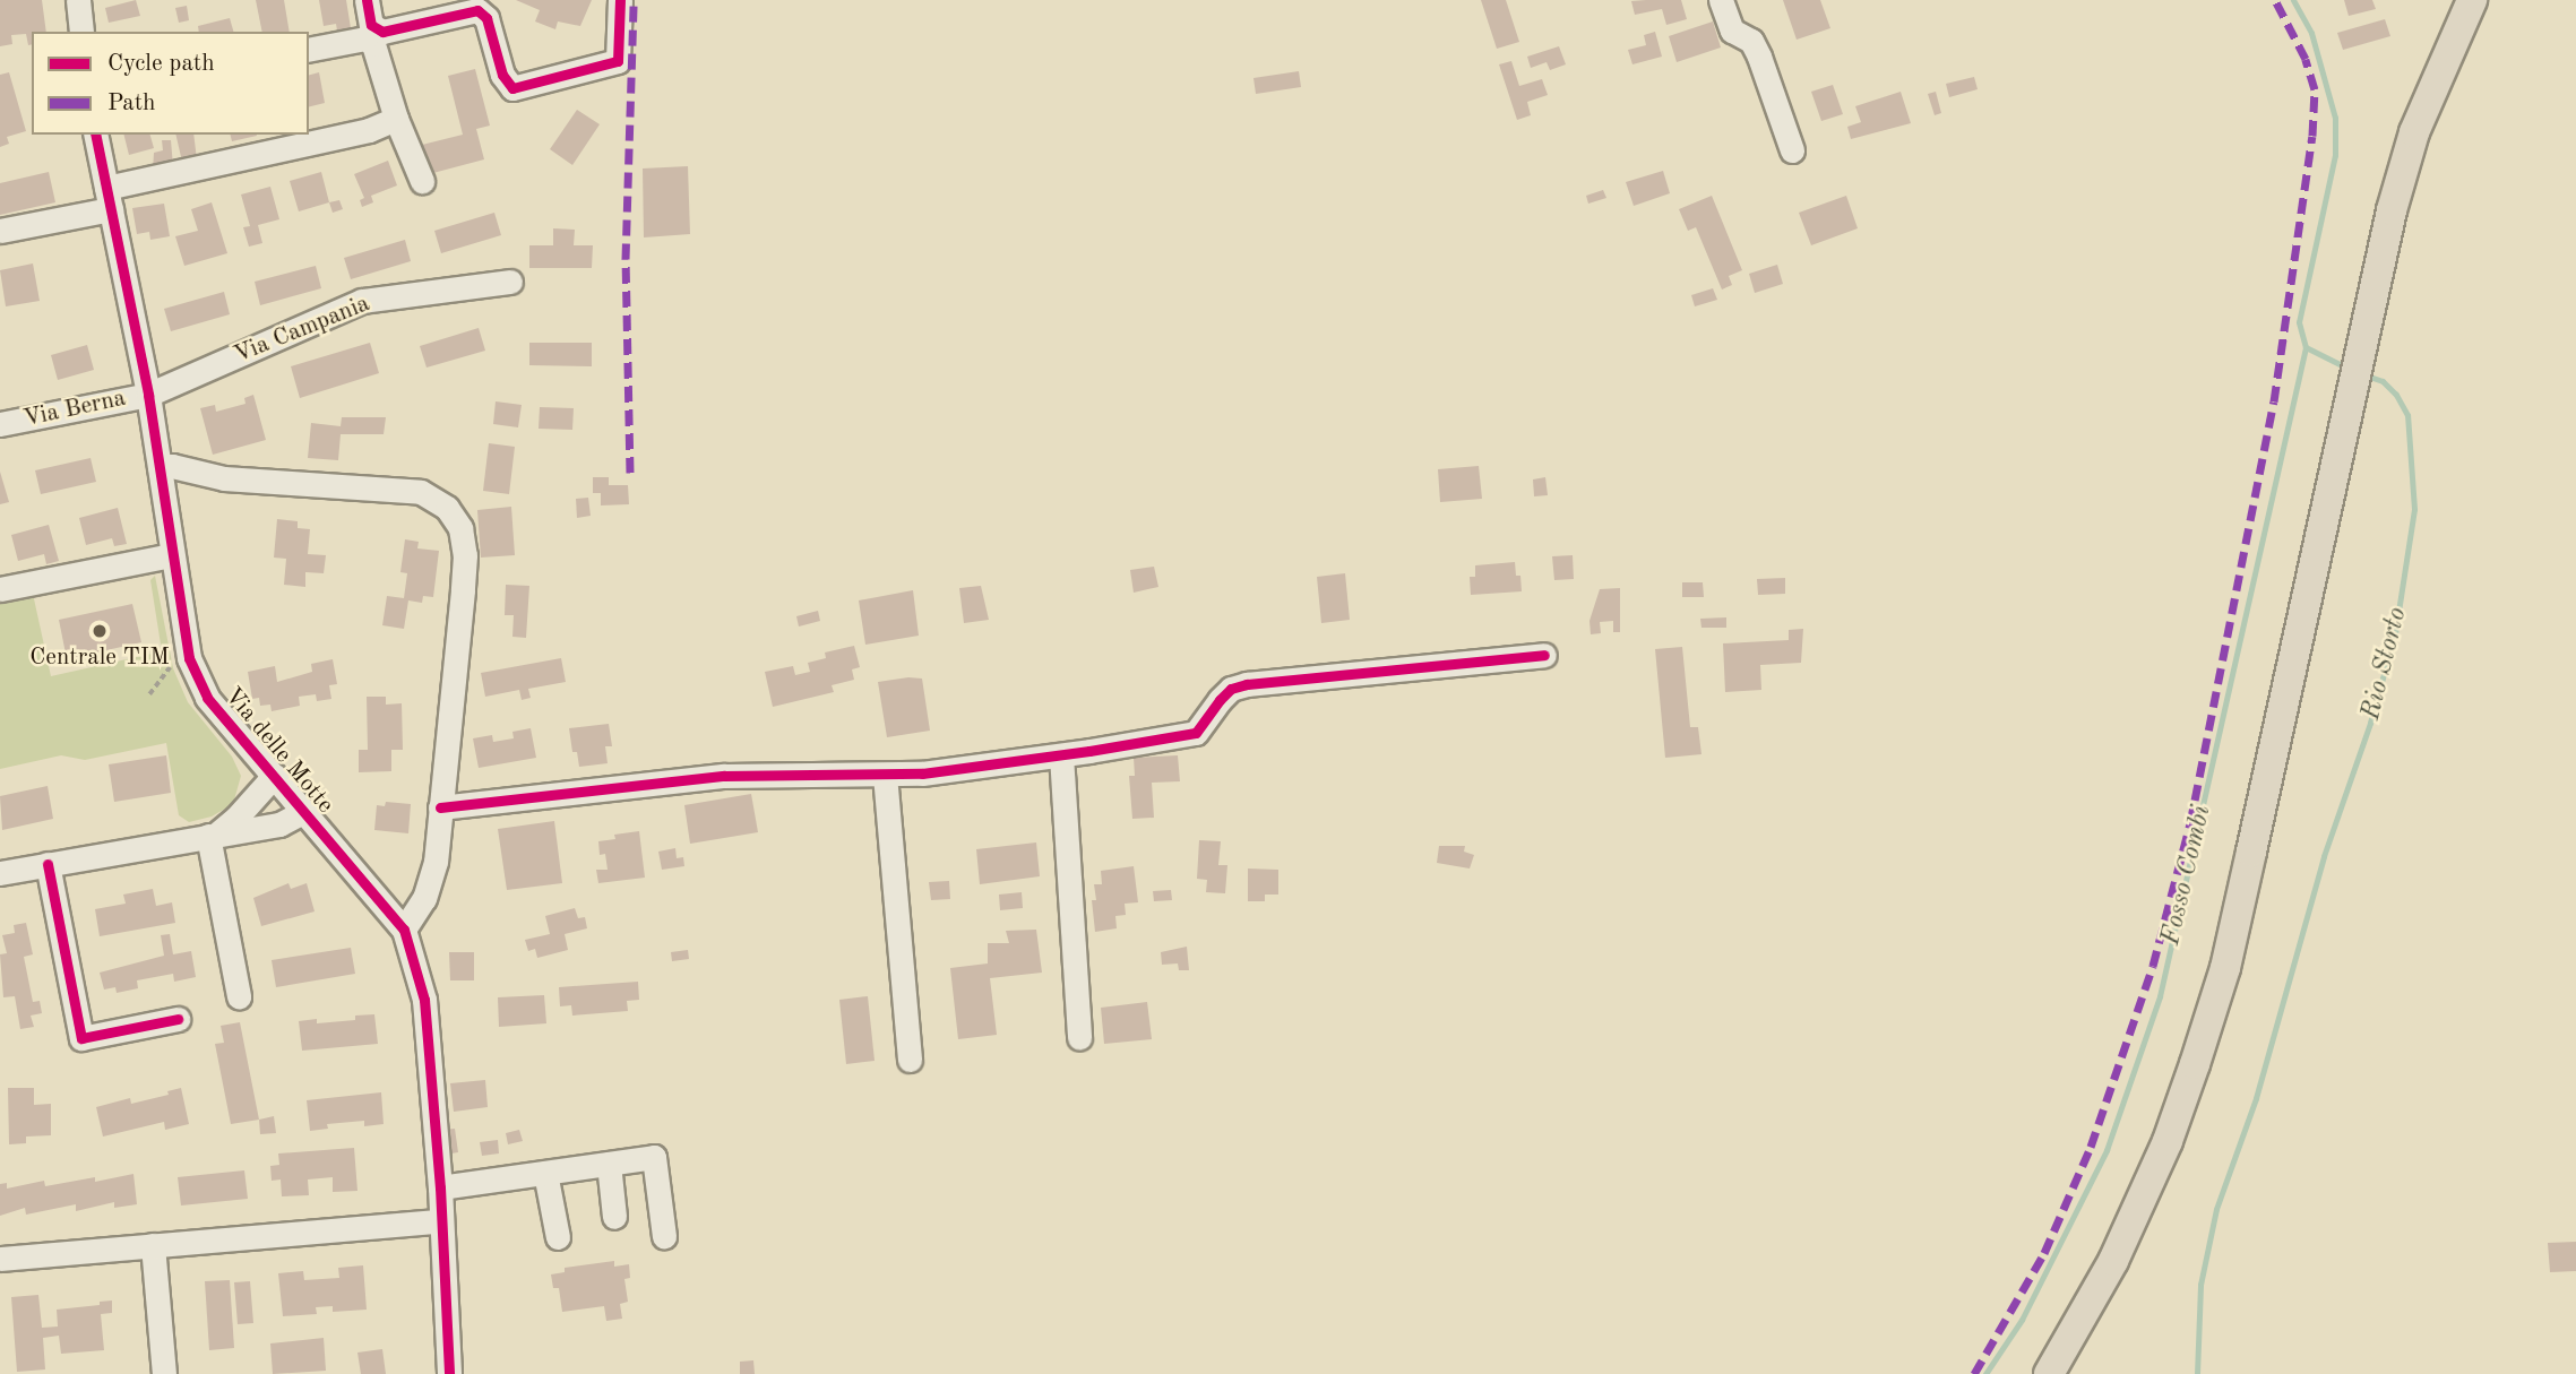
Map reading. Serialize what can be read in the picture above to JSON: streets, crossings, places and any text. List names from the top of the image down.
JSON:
{
  "streets": {
    "street": ["Via Campania", "Via Berna", "Via delle Motte"]
  },
  "crossings": [
    ["Via Campania", "Via Berna"],
    ["Via Campania", "Via delle Motte"],
    ["Via Berna", "Via delle Motte"]
  ],
  "water": ["Rio Storto", "Fosso Combi"],
  "places": ["Centrale TIM"],
  "legend": ["Cycle path", "Path"]
}
